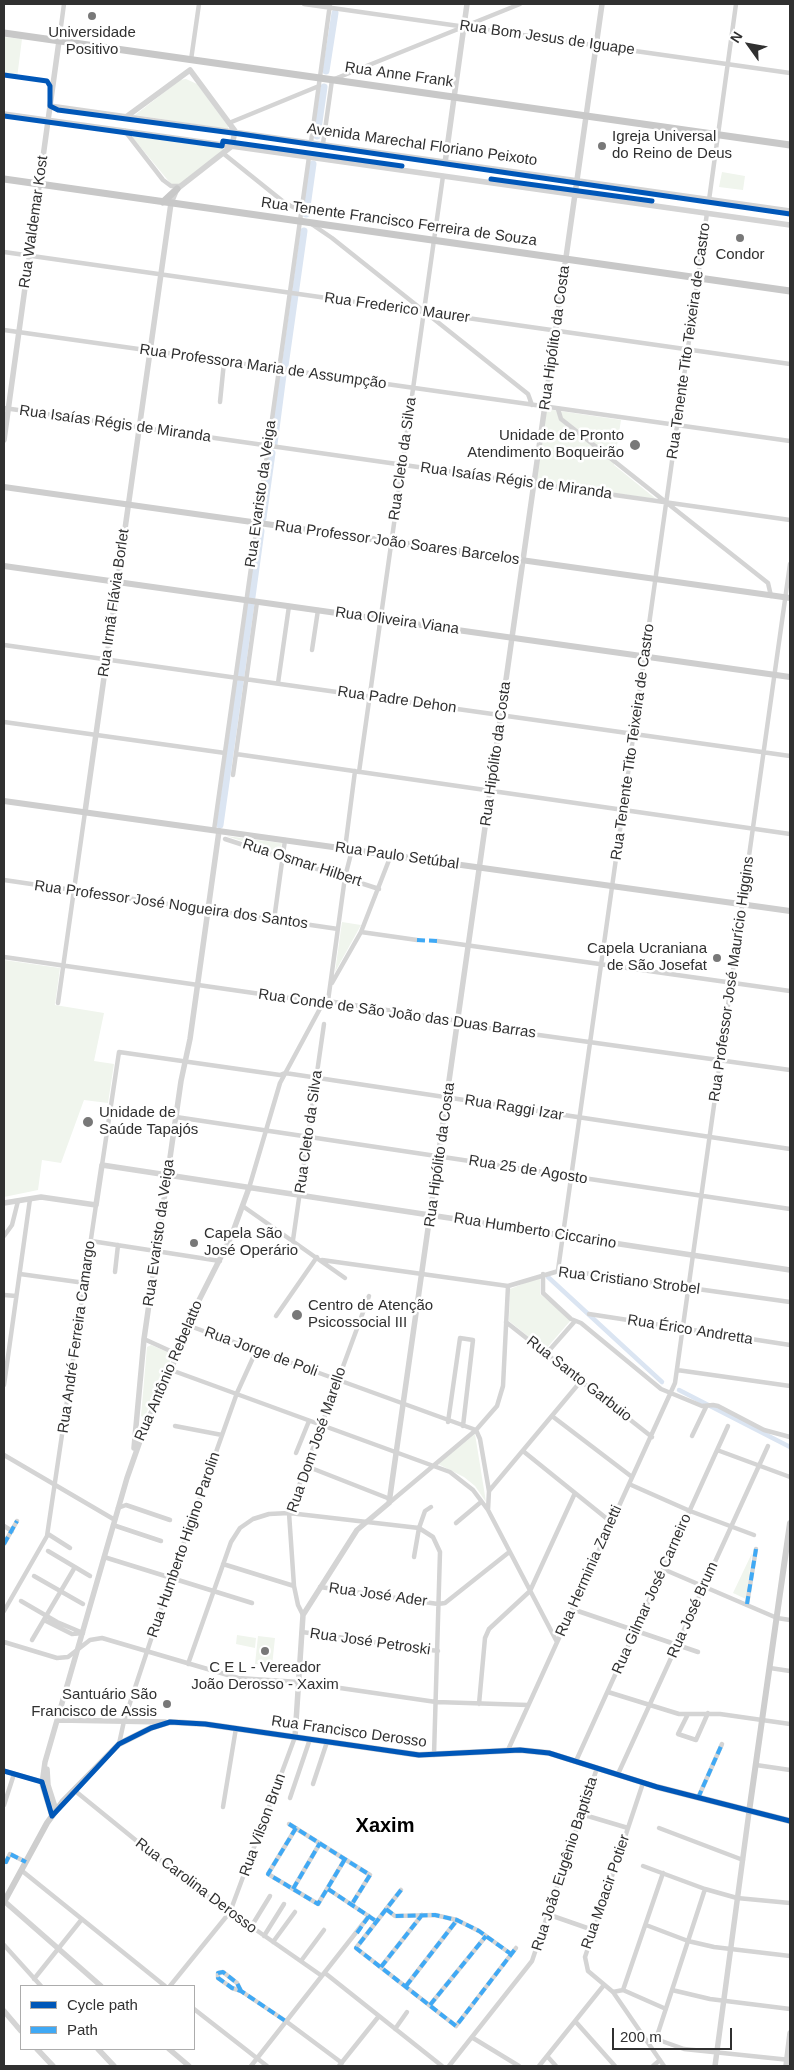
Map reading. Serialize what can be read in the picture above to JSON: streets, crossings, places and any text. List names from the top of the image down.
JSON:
{
  "streets": {
    "main road": [
      "Rua Anne Frank",
      "Rua Tenente Francisco Ferreira de Souza",
      "Rua Professor João Soares Barcelos",
      "Rua Oliveira Viana",
      "Rua Paulo Setúbal",
      "Rua Francisco Derosso"
    ],
    "street": [
      "Rua Bom Jesus de Iguape",
      "Avenida Marechal Floriano Peixoto",
      "Rua Waldemar Kost",
      "Rua Frederico Maurer",
      "Rua Hipólito da Costa",
      "Rua Tenente Tito Teixeira de Castro",
      "Rua Professora Maria de Assumpção",
      "Rua Isaías Régis de Miranda",
      "Rua Cleto da Silva",
      "Rua Evaristo da Veiga",
      "Rua Irmã Flávia Borlet",
      "Rua Padre Dehon",
      "Rua Osmar Hilbert",
      "Rua Professor José Nogueira dos Santos",
      "Rua Professor José Maurício Higgins",
      "Rua Conde de São João das Duas Barras",
      "Rua Raggi Izar",
      "Rua 25 de Agosto",
      "Rua Humberto Ciccarino",
      "Rua Cristiano Strobel",
      "Rua Érico Andretta",
      "Rua André Ferreira Camargo",
      "Rua Jorge de Poli",
      "Rua Antônio Rebelatto",
      "Rua Santo Garbuio",
      "Rua Dom José Marello",
      "Rua Humberto Higino Parolin",
      "Rua Herminia Zanetti",
      "Rua Gilmar José Carneiro",
      "Rua José Ader",
      "Rua José Brum",
      "Rua José Petroski",
      "Rua Vilson Brun",
      "Rua João Eugênio Baptista",
      "Rua Carolina Derosso",
      "Rua Moacir Potier"
    ]
  },
  "crossings": [
    ["Rua Bom Jesus de Iguape", "Rua Hipólito da Costa"],
    ["Rua Anne Frank", "Rua Waldemar Kost"],
    ["Rua Anne Frank", "Rua Hipólito da Costa"],
    ["Avenida Marechal Floriano Peixoto", "Rua Waldemar Kost"],
    ["Avenida Marechal Floriano Peixoto", "Rua Hipólito da Costa"],
    ["Avenida Marechal Floriano Peixoto", "Rua Tenente Tito Teixeira de Castro"],
    ["Avenida Marechal Floriano Peixoto", "Rua Cleto da Silva"],
    ["Avenida Marechal Floriano Peixoto", "Rua Evaristo da Veiga"],
    ["Rua Waldemar Kost", "Rua Tenente Francisco Ferreira de Souza"],
    ["Rua Waldemar Kost", "Rua Frederico Maurer"],
    ["Rua Waldemar Kost", "Rua Professora Maria de Assumpção"],
    ["Rua Waldemar Kost", "Rua Isaías Régis de Miranda"],
    ["Rua Tenente Francisco Ferreira de Souza", "Rua Hipólito da Costa"],
    ["Rua Tenente Francisco Ferreira de Souza", "Rua Tenente Tito Teixeira de Castro"],
    ["Rua Tenente Francisco Ferreira de Souza", "Rua Cleto da Silva"],
    ["Rua Tenente Francisco Ferreira de Souza", "Rua Evaristo da Veiga"],
    ["Rua Tenente Francisco Ferreira de Souza", "Rua Irmã Flávia Borlet"],
    ["Rua Frederico Maurer", "Rua Hipólito da Costa"],
    ["Rua Frederico Maurer", "Rua Tenente Tito Teixeira de Castro"],
    ["Rua Frederico Maurer", "Rua Cleto da Silva"],
    ["Rua Frederico Maurer", "Rua Evaristo da Veiga"],
    ["Rua Frederico Maurer", "Rua Irmã Flávia Borlet"],
    ["Rua Hipólito da Costa", "Rua Professora Maria de Assumpção"],
    ["Rua Hipólito da Costa", "Rua Isaías Régis de Miranda"],
    ["Rua Hipólito da Costa", "Rua Professor João Soares Barcelos"],
    ["Rua Hipólito da Costa", "Rua Oliveira Viana"],
    ["Rua Hipólito da Costa", "Rua Padre Dehon"],
    ["Rua Hipólito da Costa", "Rua Paulo Setúbal"],
    ["Rua Hipólito da Costa", "Rua Conde de São João das Duas Barras"],
    ["Rua Hipólito da Costa", "Rua Raggi Izar"],
    ["Rua Hipólito da Costa", "Rua 25 de Agosto"],
    ["Rua Hipólito da Costa", "Rua Humberto Ciccarino"],
    ["Rua Hipólito da Costa", "Rua Cristiano Strobel"],
    ["Rua Hipólito da Costa", "Rua Jorge de Poli"],
    ["Rua Tenente Tito Teixeira de Castro", "Rua Professora Maria de Assumpção"],
    ["Rua Tenente Tito Teixeira de Castro", "Rua Isaías Régis de Miranda"],
    ["Rua Tenente Tito Teixeira de Castro", "Rua Professor João Soares Barcelos"],
    ["Rua Tenente Tito Teixeira de Castro", "Rua Oliveira Viana"],
    ["Rua Tenente Tito Teixeira de Castro", "Rua Padre Dehon"],
    ["Rua Tenente Tito Teixeira de Castro", "Rua Paulo Setúbal"],
    ["Rua Tenente Tito Teixeira de Castro", "Rua Conde de São João das Duas Barras"],
    ["Rua Tenente Tito Teixeira de Castro", "Rua Raggi Izar"],
    ["Rua Tenente Tito Teixeira de Castro", "Rua 25 de Agosto"],
    ["Rua Tenente Tito Teixeira de Castro", "Rua Humberto Ciccarino"],
    ["Rua Tenente Tito Teixeira de Castro", "Rua Cristiano Strobel"],
    ["Rua Professora Maria de Assumpção", "Rua Cleto da Silva"],
    ["Rua Professora Maria de Assumpção", "Rua Evaristo da Veiga"],
    ["Rua Professora Maria de Assumpção", "Rua Irmã Flávia Borlet"],
    ["Rua Isaías Régis de Miranda", "Rua Cleto da Silva"],
    ["Rua Isaías Régis de Miranda", "Rua Evaristo da Veiga"],
    ["Rua Isaías Régis de Miranda", "Rua Irmã Flávia Borlet"],
    ["Rua Cleto da Silva", "Rua Professor João Soares Barcelos"],
    ["Rua Cleto da Silva", "Rua Oliveira Viana"],
    ["Rua Cleto da Silva", "Rua Padre Dehon"],
    ["Rua Cleto da Silva", "Rua Paulo Setúbal"],
    ["Rua Cleto da Silva", "Rua Osmar Hilbert"],
    ["Rua Cleto da Silva", "Rua Professor José Nogueira dos Santos"],
    ["Rua Cleto da Silva", "Rua Conde de São João das Duas Barras"],
    ["Rua Cleto da Silva", "Rua Raggi Izar"],
    ["Rua Cleto da Silva", "Rua 25 de Agosto"],
    ["Rua Cleto da Silva", "Rua Humberto Ciccarino"],
    ["Rua Cleto da Silva", "Rua Antônio Rebelatto"],
    ["Rua Evaristo da Veiga", "Rua Professor João Soares Barcelos"],
    ["Rua Evaristo da Veiga", "Rua Oliveira Viana"],
    ["Rua Evaristo da Veiga", "Rua Padre Dehon"],
    ["Rua Evaristo da Veiga", "Rua Paulo Setúbal"],
    ["Rua Evaristo da Veiga", "Rua Professor José Nogueira dos Santos"],
    ["Rua Evaristo da Veiga", "Rua Conde de São João das Duas Barras"],
    ["Rua Evaristo da Veiga", "Rua Raggi Izar"],
    ["Rua Evaristo da Veiga", "Rua 25 de Agosto"],
    ["Rua Evaristo da Veiga", "Rua Humberto Ciccarino"],
    ["Rua Evaristo da Veiga", "Rua Antônio Rebelatto"],
    ["Rua Professor João Soares Barcelos", "Rua Irmã Flávia Borlet"],
    ["Rua Professor João Soares Barcelos", "Rua Professor José Maurício Higgins"],
    ["Rua Irmã Flávia Borlet", "Rua Oliveira Viana"],
    ["Rua Irmã Flávia Borlet", "Rua Padre Dehon"],
    ["Rua Irmã Flávia Borlet", "Rua Paulo Setúbal"],
    ["Rua Irmã Flávia Borlet", "Rua Professor José Nogueira dos Santos"],
    ["Rua Irmã Flávia Borlet", "Rua Conde de São João das Duas Barras"],
    ["Rua Oliveira Viana", "Rua Professor José Maurício Higgins"],
    ["Rua Padre Dehon", "Rua Professor José Maurício Higgins"],
    ["Rua Paulo Setúbal", "Rua Professor José Maurício Higgins"],
    ["Rua Professor José Maurício Higgins", "Rua Conde de São João das Duas Barras"],
    ["Rua Professor José Maurício Higgins", "Rua Raggi Izar"],
    ["Rua Professor José Maurício Higgins", "Rua 25 de Agosto"],
    ["Rua Professor José Maurício Higgins", "Rua Humberto Ciccarino"],
    ["Rua Professor José Maurício Higgins", "Rua Cristiano Strobel"],
    ["Rua Professor José Maurício Higgins", "Rua Érico Andretta"],
    ["Rua Professor José Maurício Higgins", "Rua Herminia Zanetti"],
    ["Rua Conde de São João das Duas Barras", "Rua Antônio Rebelatto"],
    ["Rua Raggi Izar", "Rua André Ferreira Camargo"],
    ["Rua Raggi Izar", "Rua Antônio Rebelatto"],
    ["Rua 25 de Agosto", "Rua Antônio Rebelatto"],
    ["Rua Humberto Ciccarino", "Rua André Ferreira Camargo"],
    ["Rua Humberto Ciccarino", "Rua Antônio Rebelatto"],
    ["Rua Jorge de Poli", "Rua Antônio Rebelatto"],
    ["Rua Jorge de Poli", "Rua Dom José Marello"],
    ["Rua Jorge de Poli", "Rua Humberto Higino Parolin"],
    ["Rua Antônio Rebelatto", "Rua Francisco Derosso"],
    ["Rua Santo Garbuio", "Rua Herminia Zanetti"],
    ["Rua Dom José Marello", "Rua José Petroski"],
    ["Rua Dom José Marello", "Rua Francisco Derosso"],
    ["Rua Dom José Marello", "Rua Vilson Brun"],
    ["Rua Humberto Higino Parolin", "Rua Francisco Derosso"],
    ["Rua Herminia Zanetti", "Rua Francisco Derosso"],
    ["Rua Gilmar José Carneiro", "Rua Francisco Derosso"],
    ["Rua José Brum", "Rua Francisco Derosso"],
    ["Rua Francisco Derosso", "Rua Vilson Brun"],
    ["Rua Francisco Derosso", "Rua João Eugênio Baptista"],
    ["Rua Francisco Derosso", "Rua Carolina Derosso"],
    ["Rua Francisco Derosso", "Rua Moacir Potier"],
    ["Rua Vilson Brun", "Rua Carolina Derosso"]
  ],
  "districts": ["Xaxim"],
  "places": [
    "Universidade Positivo",
    "Igreja Universal do Reino de Deus",
    "Condor",
    "Unidade de Pronto Atendimento Boqueirão",
    "Capela Ucraniana de São Josefat",
    "Unidade de Saúde Tapajós",
    "Capela São José Operário",
    "Centro de Atenção Psicossocial III",
    "C E L - Vereador João Derosso - Xaxim",
    "Santuário São Francisco de Assis"
  ],
  "legend": ["Cycle path", "Path"],
  "scale_bar": "200 m",
  "north": "top left"
}
